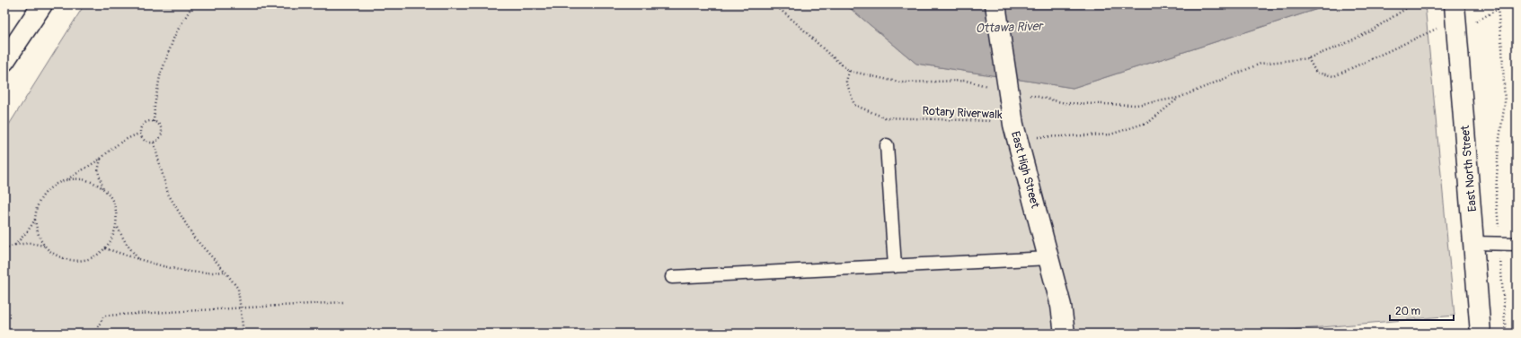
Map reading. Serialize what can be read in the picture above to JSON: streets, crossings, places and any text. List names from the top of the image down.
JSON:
{
  "streets": {
    "street": ["East North Street", "East High Street"],
    "path": ["Rotary Riverwalk"]
  },
  "crossings": [
    ["Rotary Riverwalk", "East High Street"]
  ],
  "water": ["Ottawa River"],
  "scale_bar": "20 m"
}
